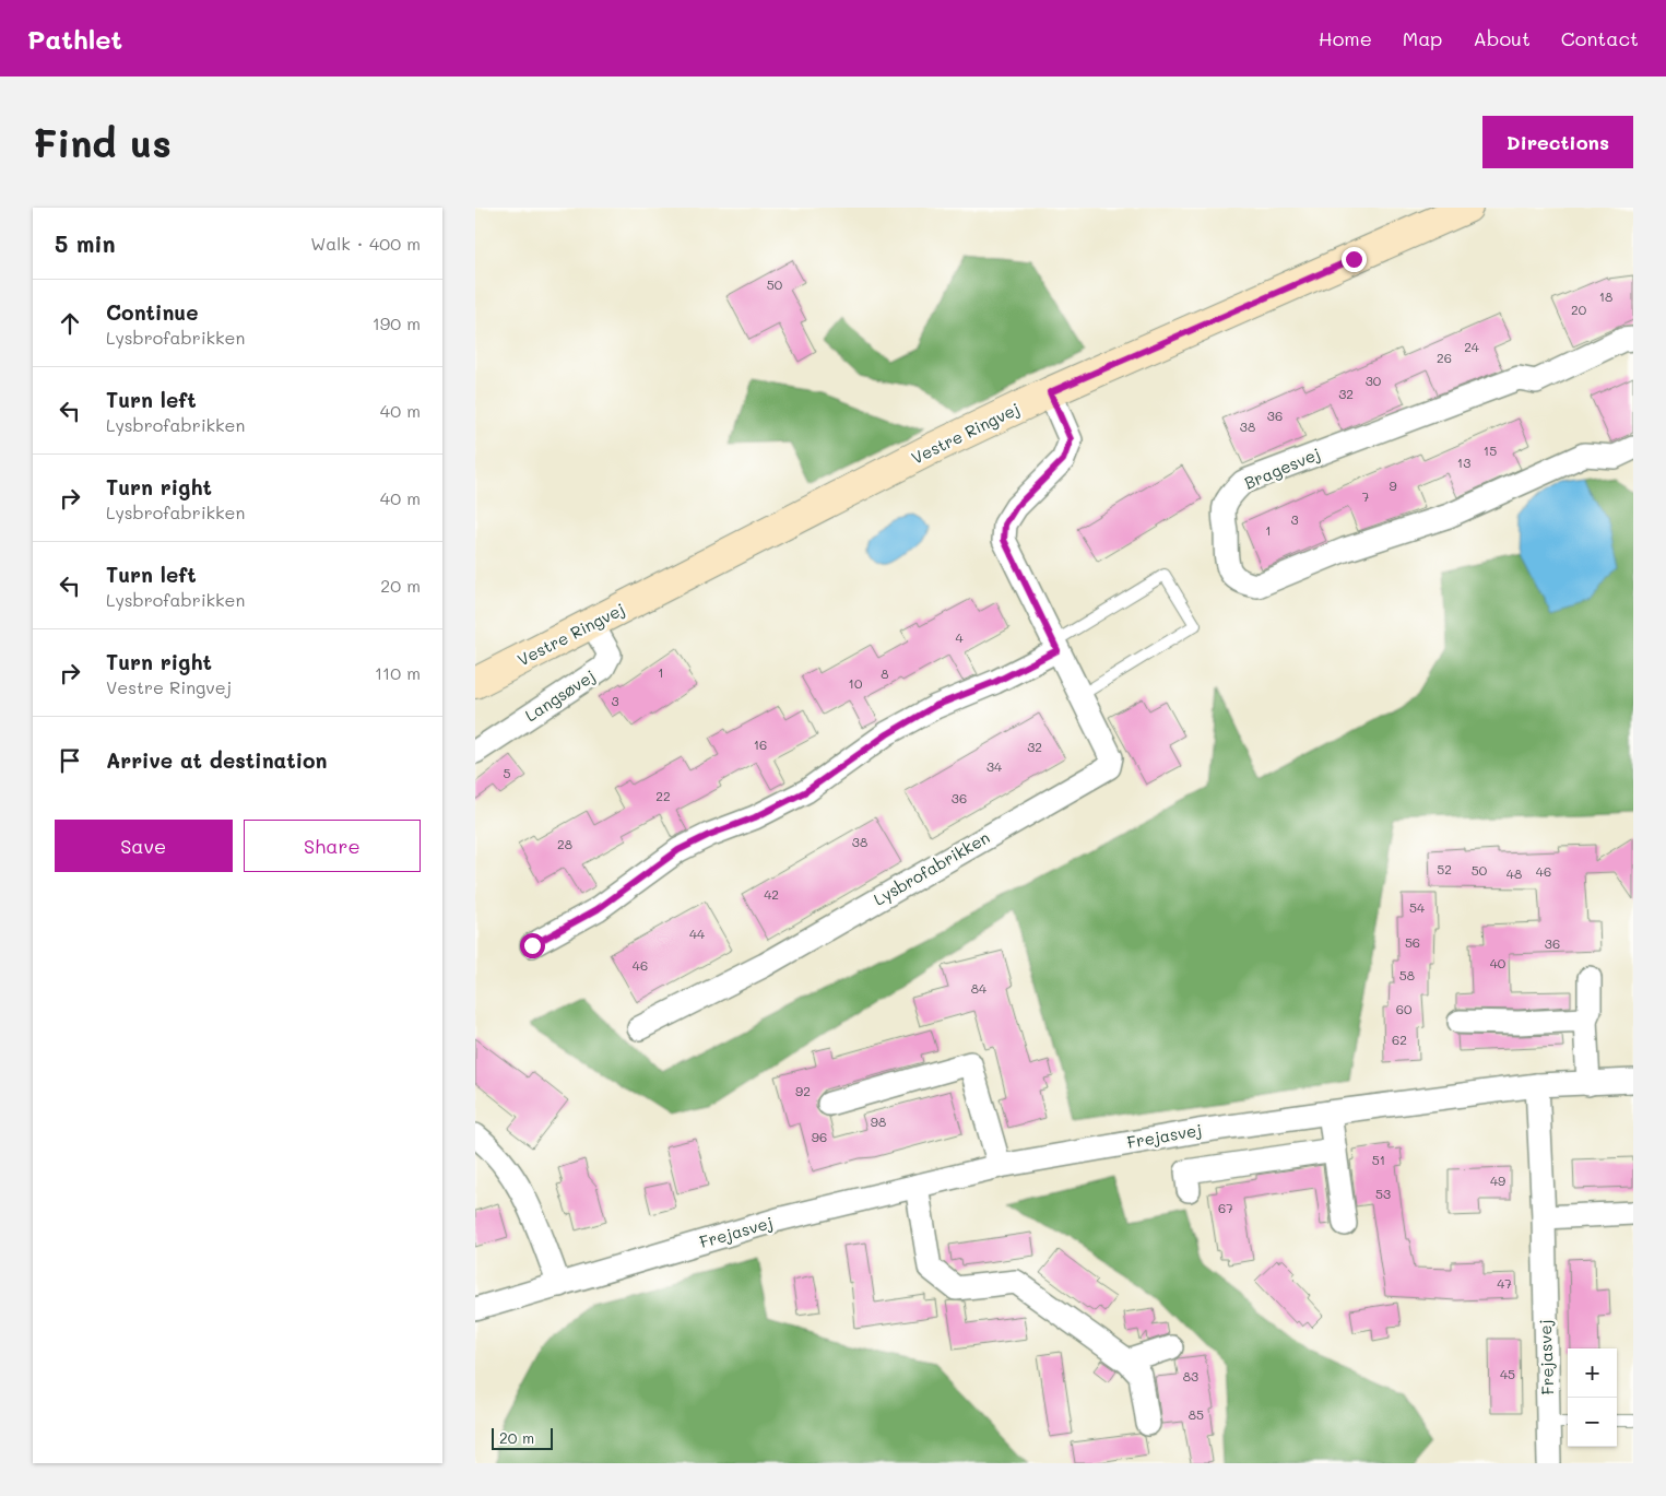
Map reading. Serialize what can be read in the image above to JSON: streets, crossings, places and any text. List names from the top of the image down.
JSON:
{
  "streets": {
    "main road": ["Vestre Ringvej"],
    "street": [
      "Bragesvej",
      "Langsøvej",
      "Lysbrofabrikken",
      "Frejasvej"
    ]
  },
  "crossings": [
    ["Vestre Ringvej", "Langsøvej"],
    ["Vestre Ringvej", "Lysbrofabrikken"]
  ],
  "house_numbers": [
    "50",
    "18",
    "20",
    "24",
    "26",
    "30",
    "32",
    "36",
    "38",
    "15",
    "13",
    "9",
    "7",
    "3",
    "1",
    "4",
    "1",
    "8",
    "10",
    "3",
    "16",
    "32",
    "34",
    "5",
    "22",
    "36",
    "38",
    "28",
    "52",
    "50",
    "46",
    "48",
    "42",
    "54",
    "44",
    "56",
    "36",
    "40",
    "46",
    "58",
    "84",
    "60",
    "62",
    "92",
    "98",
    "96",
    "51",
    "49",
    "53",
    "67",
    "47",
    "45",
    "83",
    "85"
  ],
  "scale_bar": "20 m",
  "page": {
    "header": "Pathlet",
    "nav": [
      "Home",
      "Map",
      "About",
      "Contact"
    ],
    "buttons": [
      "Directions",
      ["Save", "Share"]
    ],
    "title": "Find us",
    "heading": ["5 min", "Walk · 400 m"],
    "list": [
      ["Continue", "Lysbrofabrikken", "190 m"],
      ["Turn left", "Lysbrofabrikken", "40 m"],
      ["Turn right", "Lysbrofabrikken", "40 m"],
      ["Turn left", "Lysbrofabrikken", "20 m"],
      ["Turn right", "Vestre Ringvej", "110 m"],
      "Arrive at destination"
    ],
    "map_buttons": ["+", "−"],
    "scale": "20 m"
  }
}
